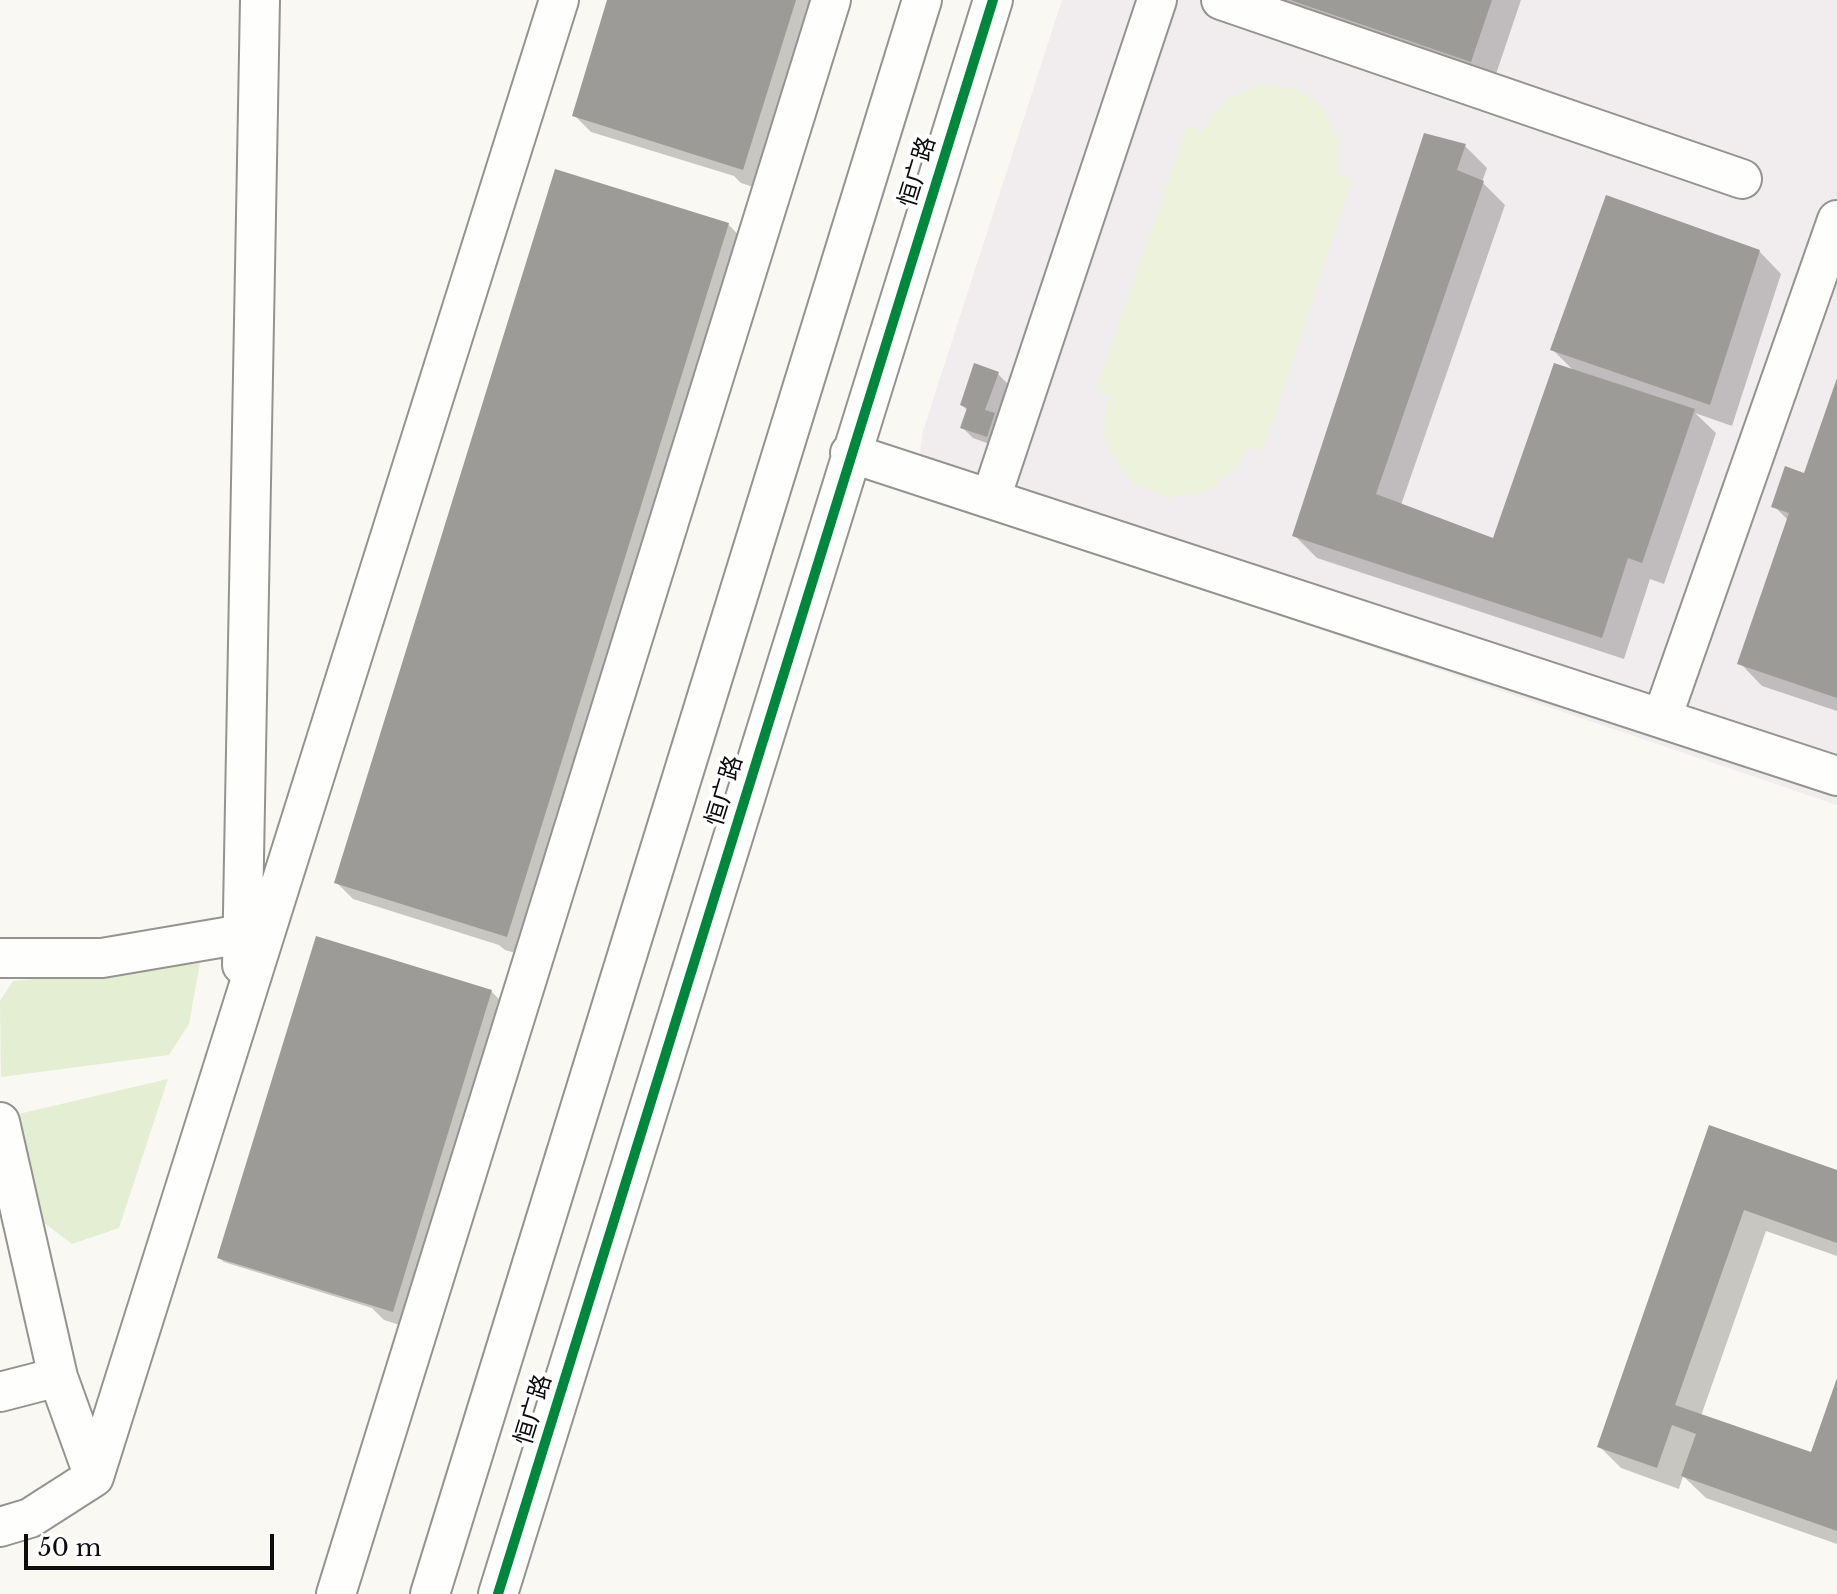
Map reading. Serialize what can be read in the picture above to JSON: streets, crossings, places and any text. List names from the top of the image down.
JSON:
{
  "streets": {
    "street": ["恒广路"]
  },
  "scale_bar": "50 m"
}
